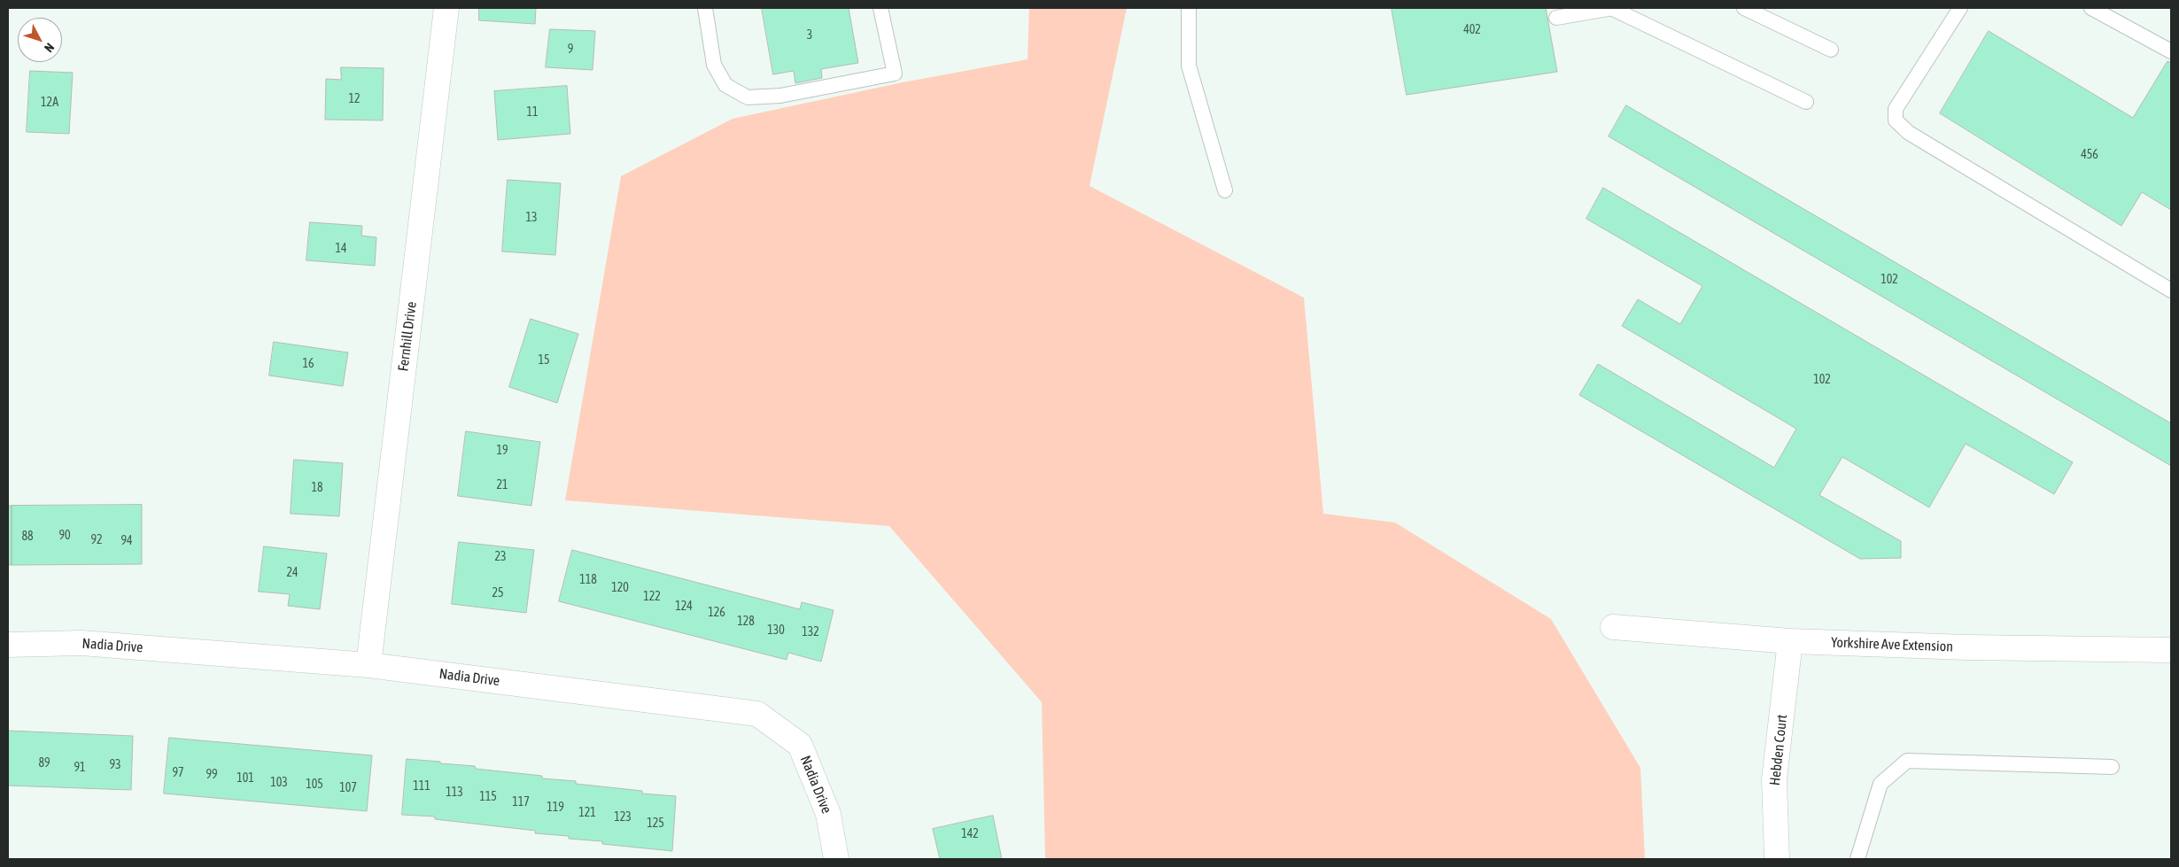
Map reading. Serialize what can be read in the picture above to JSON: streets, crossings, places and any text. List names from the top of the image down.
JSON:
{
  "streets": {
    "street": [
      "Fernhill Drive",
      "Yorkshire Ave Extension",
      "Nadia Drive",
      "Hebden Court"
    ]
  },
  "crossings": [
    ["Fernhill Drive", "Nadia Drive"],
    ["Yorkshire Ave Extension", "Hebden Court"]
  ],
  "house_numbers": [
    "402",
    "3",
    "9",
    "12",
    "12A",
    "11",
    "456",
    "13",
    "14",
    "102",
    "15",
    "16",
    "102",
    "19",
    "21",
    "18",
    "90",
    "88",
    "92",
    "94",
    "23",
    "24",
    "118",
    "120",
    "25",
    "122",
    "124",
    "126",
    "128",
    "130",
    "132",
    "89",
    "93",
    "91",
    "97",
    "99",
    "101",
    "103",
    "105",
    "111",
    "107",
    "113",
    "115",
    "117",
    "119",
    "121",
    "123",
    "125",
    "142"
  ],
  "north": "bottom right"
}
